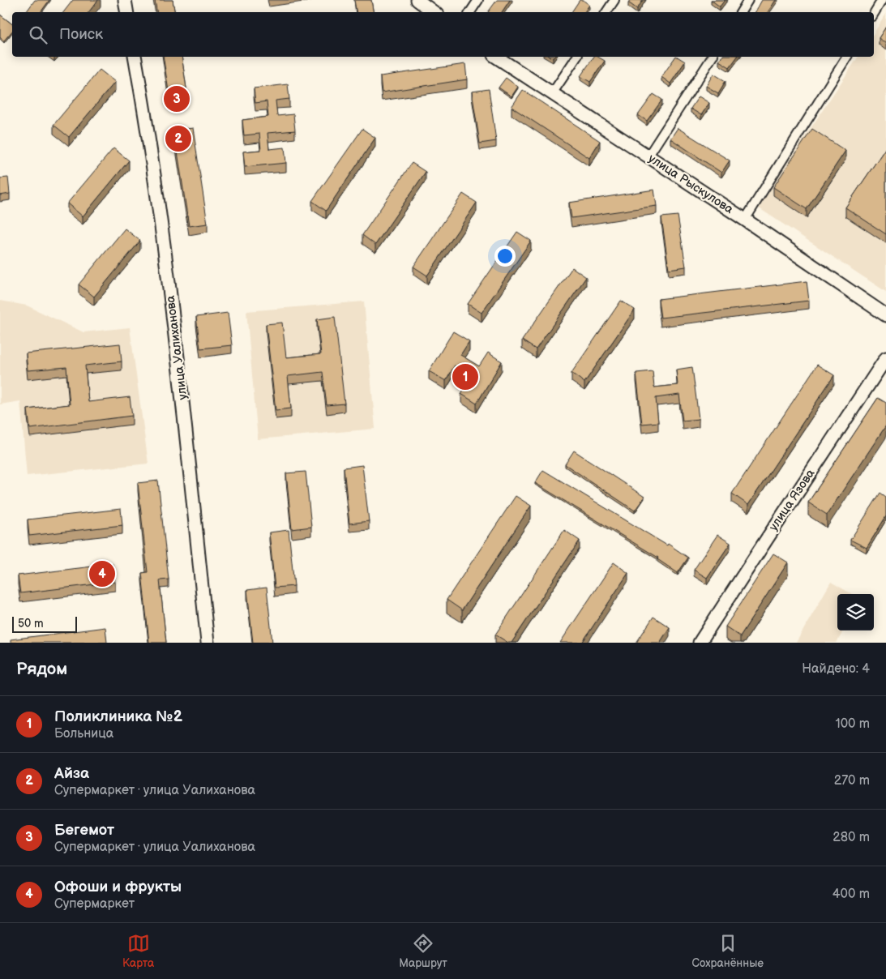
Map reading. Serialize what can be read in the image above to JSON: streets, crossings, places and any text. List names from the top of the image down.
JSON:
{
  "streets": {
    "street": ["улица Рыскулова", "улица Уалиханова", "улица Язова"]
  },
  "scale_bar": "50 m",
  "page": {
    "search": "Поиск",
    "pins": [
      "3",
      "2",
      "1",
      "4"
    ],
    "scale": "50 m",
    "heading": ["Рядом", "Найдено: 4"],
    "list": [
      {
        "mark": "1",
        "name": "Поликлиника №2",
        "note": "Больница",
        "value": "100 m"
      },
      {
        "mark": "2",
        "name": "Айза",
        "note": "Супермаркет · улица Уалиханова",
        "value": "270 m"
      },
      {
        "mark": "3",
        "name": "Бегемот",
        "note": "Супермаркет · улица Уалиханова",
        "value": "280 m"
      },
      {
        "mark": "4",
        "name": "Офоши и фрукты",
        "note": "Супермаркет",
        "value": "400 m"
      }
    ],
    "nav": ["Карта", "Маршрут", "Сохранённые"]
  }
}
